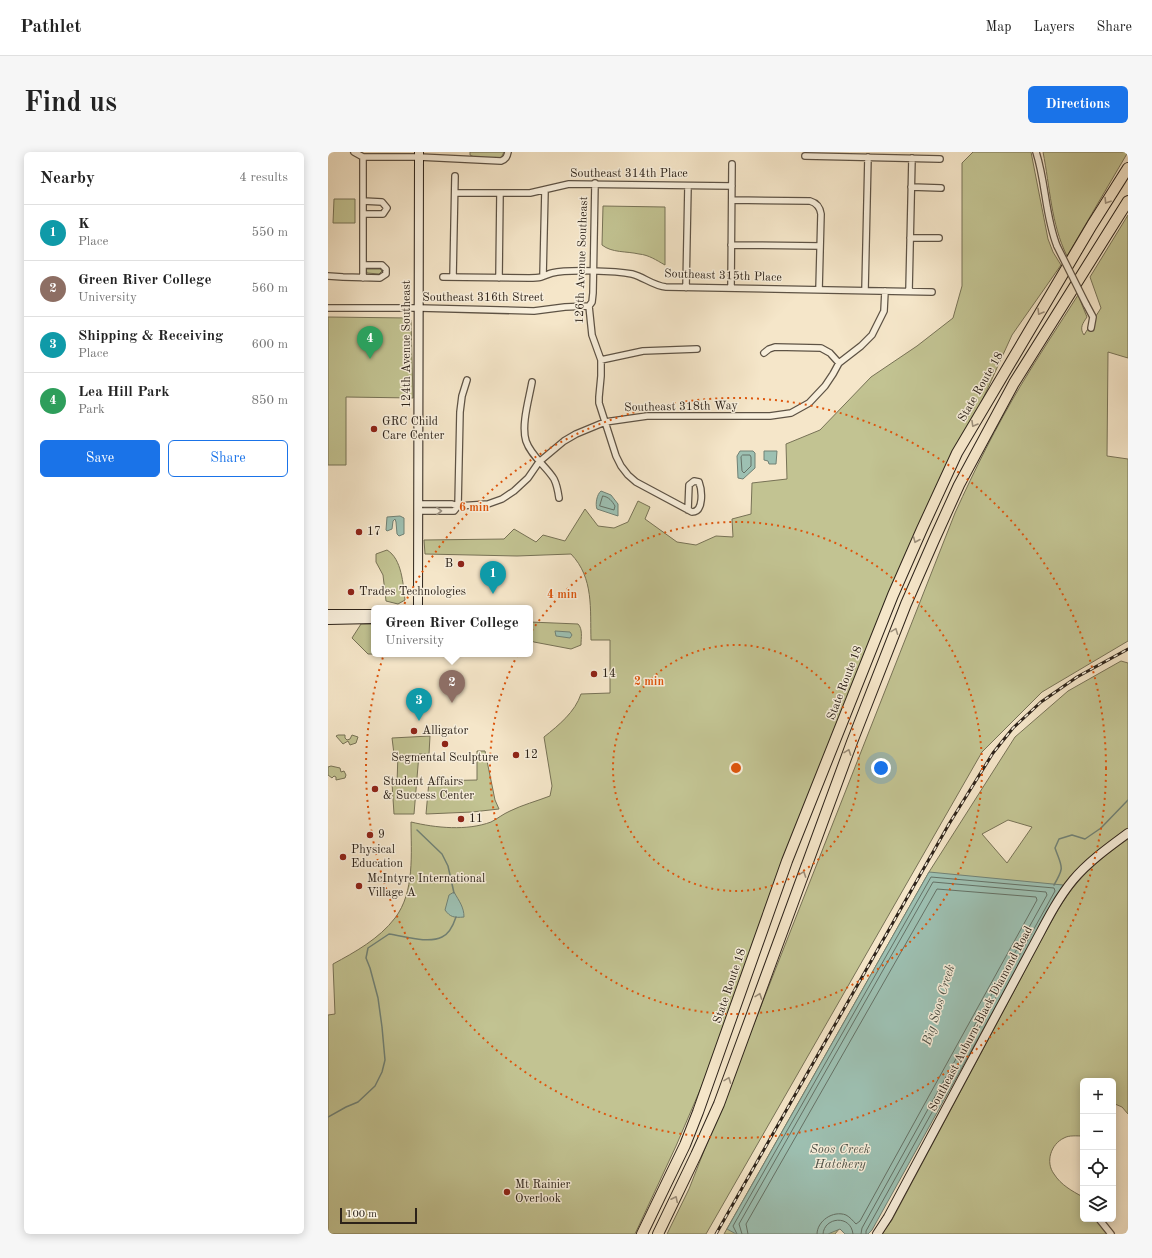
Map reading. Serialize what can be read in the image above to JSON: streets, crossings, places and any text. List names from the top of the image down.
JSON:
{
  "streets": {
    "highway": ["State Route 18"],
    "street": [
      "Southeast 314th Place",
      "126th Avenue Southeast",
      "Southeast 315th Place",
      "Southeast 316th Street",
      "124th Avenue Southeast",
      "Southeast 318th Way",
      "Southeast Auburn-Black Diamond Road"
    ]
  },
  "crossings": [
    ["Southeast 314th Place", "126th Avenue Southeast"],
    ["126th Avenue Southeast", "Southeast 315th Place"],
    ["126th Avenue Southeast", "Southeast 316th Street"],
    ["126th Avenue Southeast", "Southeast 318th Way"],
    ["Southeast 316th Street", "124th Avenue Southeast"],
    ["124th Avenue Southeast", "Southeast 318th Way"]
  ],
  "water": ["Big Soos Creek", "Soos Creek Hatchery"],
  "places": [
    "GRC Child Care Center",
    "17",
    "B",
    "Trades Technologies",
    "14",
    "Alligator",
    "Segmental Sculpture",
    "12",
    "Student Affairs & Success Center",
    "11",
    "9",
    "Physical Education",
    "McIntyre International Village A",
    "Mt Rainier Overlook"
  ],
  "scale_bar": "100 m",
  "page": {
    "header": "Pathlet",
    "nav": ["Map", "Layers", "Share"],
    "buttons": [
      "Directions",
      ["Save", "Share"]
    ],
    "title": "Find us",
    "heading": ["Nearby", "4 results"],
    "list": [
      {
        "mark": "1",
        "name": "K",
        "note": "Place",
        "value": "550 m"
      },
      {
        "mark": "2",
        "name": "Green River College",
        "note": "University",
        "value": "560 m"
      },
      {
        "mark": "3",
        "name": "Shipping & Receiving",
        "note": "Place",
        "value": "600 m"
      },
      {
        "mark": "4",
        "name": "Lea Hill Park",
        "note": "Park",
        "value": "850 m"
      }
    ],
    "pins": [
      "4",
      "1",
      "2",
      "3"
    ],
    "popup": ["Green River College", "University"],
    "map_buttons": ["+", "−"],
    "scale": "100 m"
  },
  "rings": ["6 min", "4 min", "2 min"]
}
